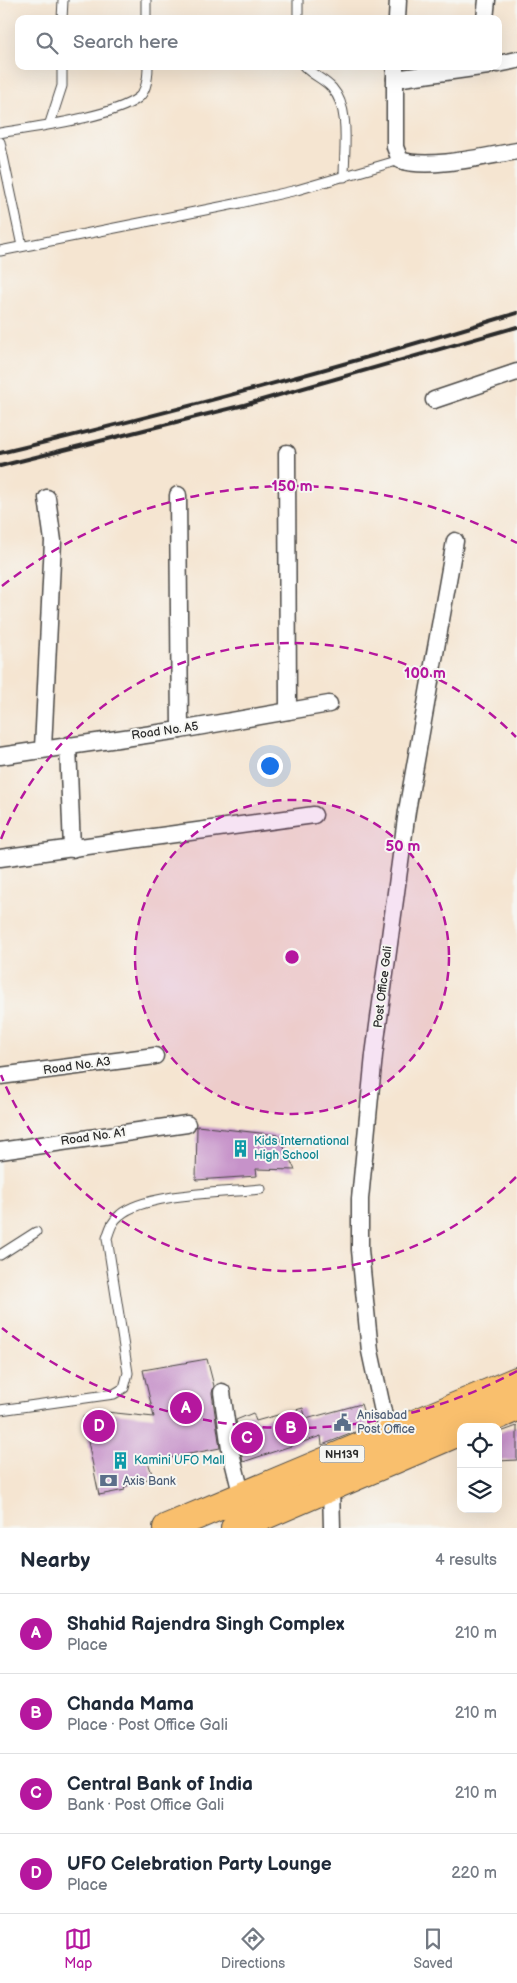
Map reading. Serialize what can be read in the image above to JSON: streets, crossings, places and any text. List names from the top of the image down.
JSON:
{
  "streets": {
    "highway": ["NH139"],
    "street": [
      "Road No. A5",
      "Post Office Gali",
      "Road No. A3",
      "Road No. A1"
    ]
  },
  "crossings": [
    ["Post Office Gali", "NH139"]
  ],
  "places": {
    "building": ["Kids International High School", "Kamini UFO Mall"],
    "public building": ["Anisabad Post Office"],
    "bank": ["Axis Bank"]
  },
  "page": {
    "search": "Search here",
    "pins": [
      "A",
      "D",
      "B",
      "C"
    ],
    "heading": ["Nearby", "4 results"],
    "list": [
      {
        "mark": "A",
        "name": "Shahid Rajendra Singh Complex",
        "note": "Place",
        "value": "210 m"
      },
      {
        "mark": "B",
        "name": "Chanda Mama",
        "note": "Place · Post Office Gali",
        "value": "210 m"
      },
      {
        "mark": "C",
        "name": "Central Bank of India",
        "note": "Bank · Post Office Gali",
        "value": "210 m"
      },
      {
        "mark": "D",
        "name": "UFO Celebration Party Lounge",
        "note": "Place",
        "value": "220 m"
      }
    ],
    "nav": ["Map", "Directions", "Saved"]
  },
  "rings": ["150 m", "100 m", "50 m"]
}
